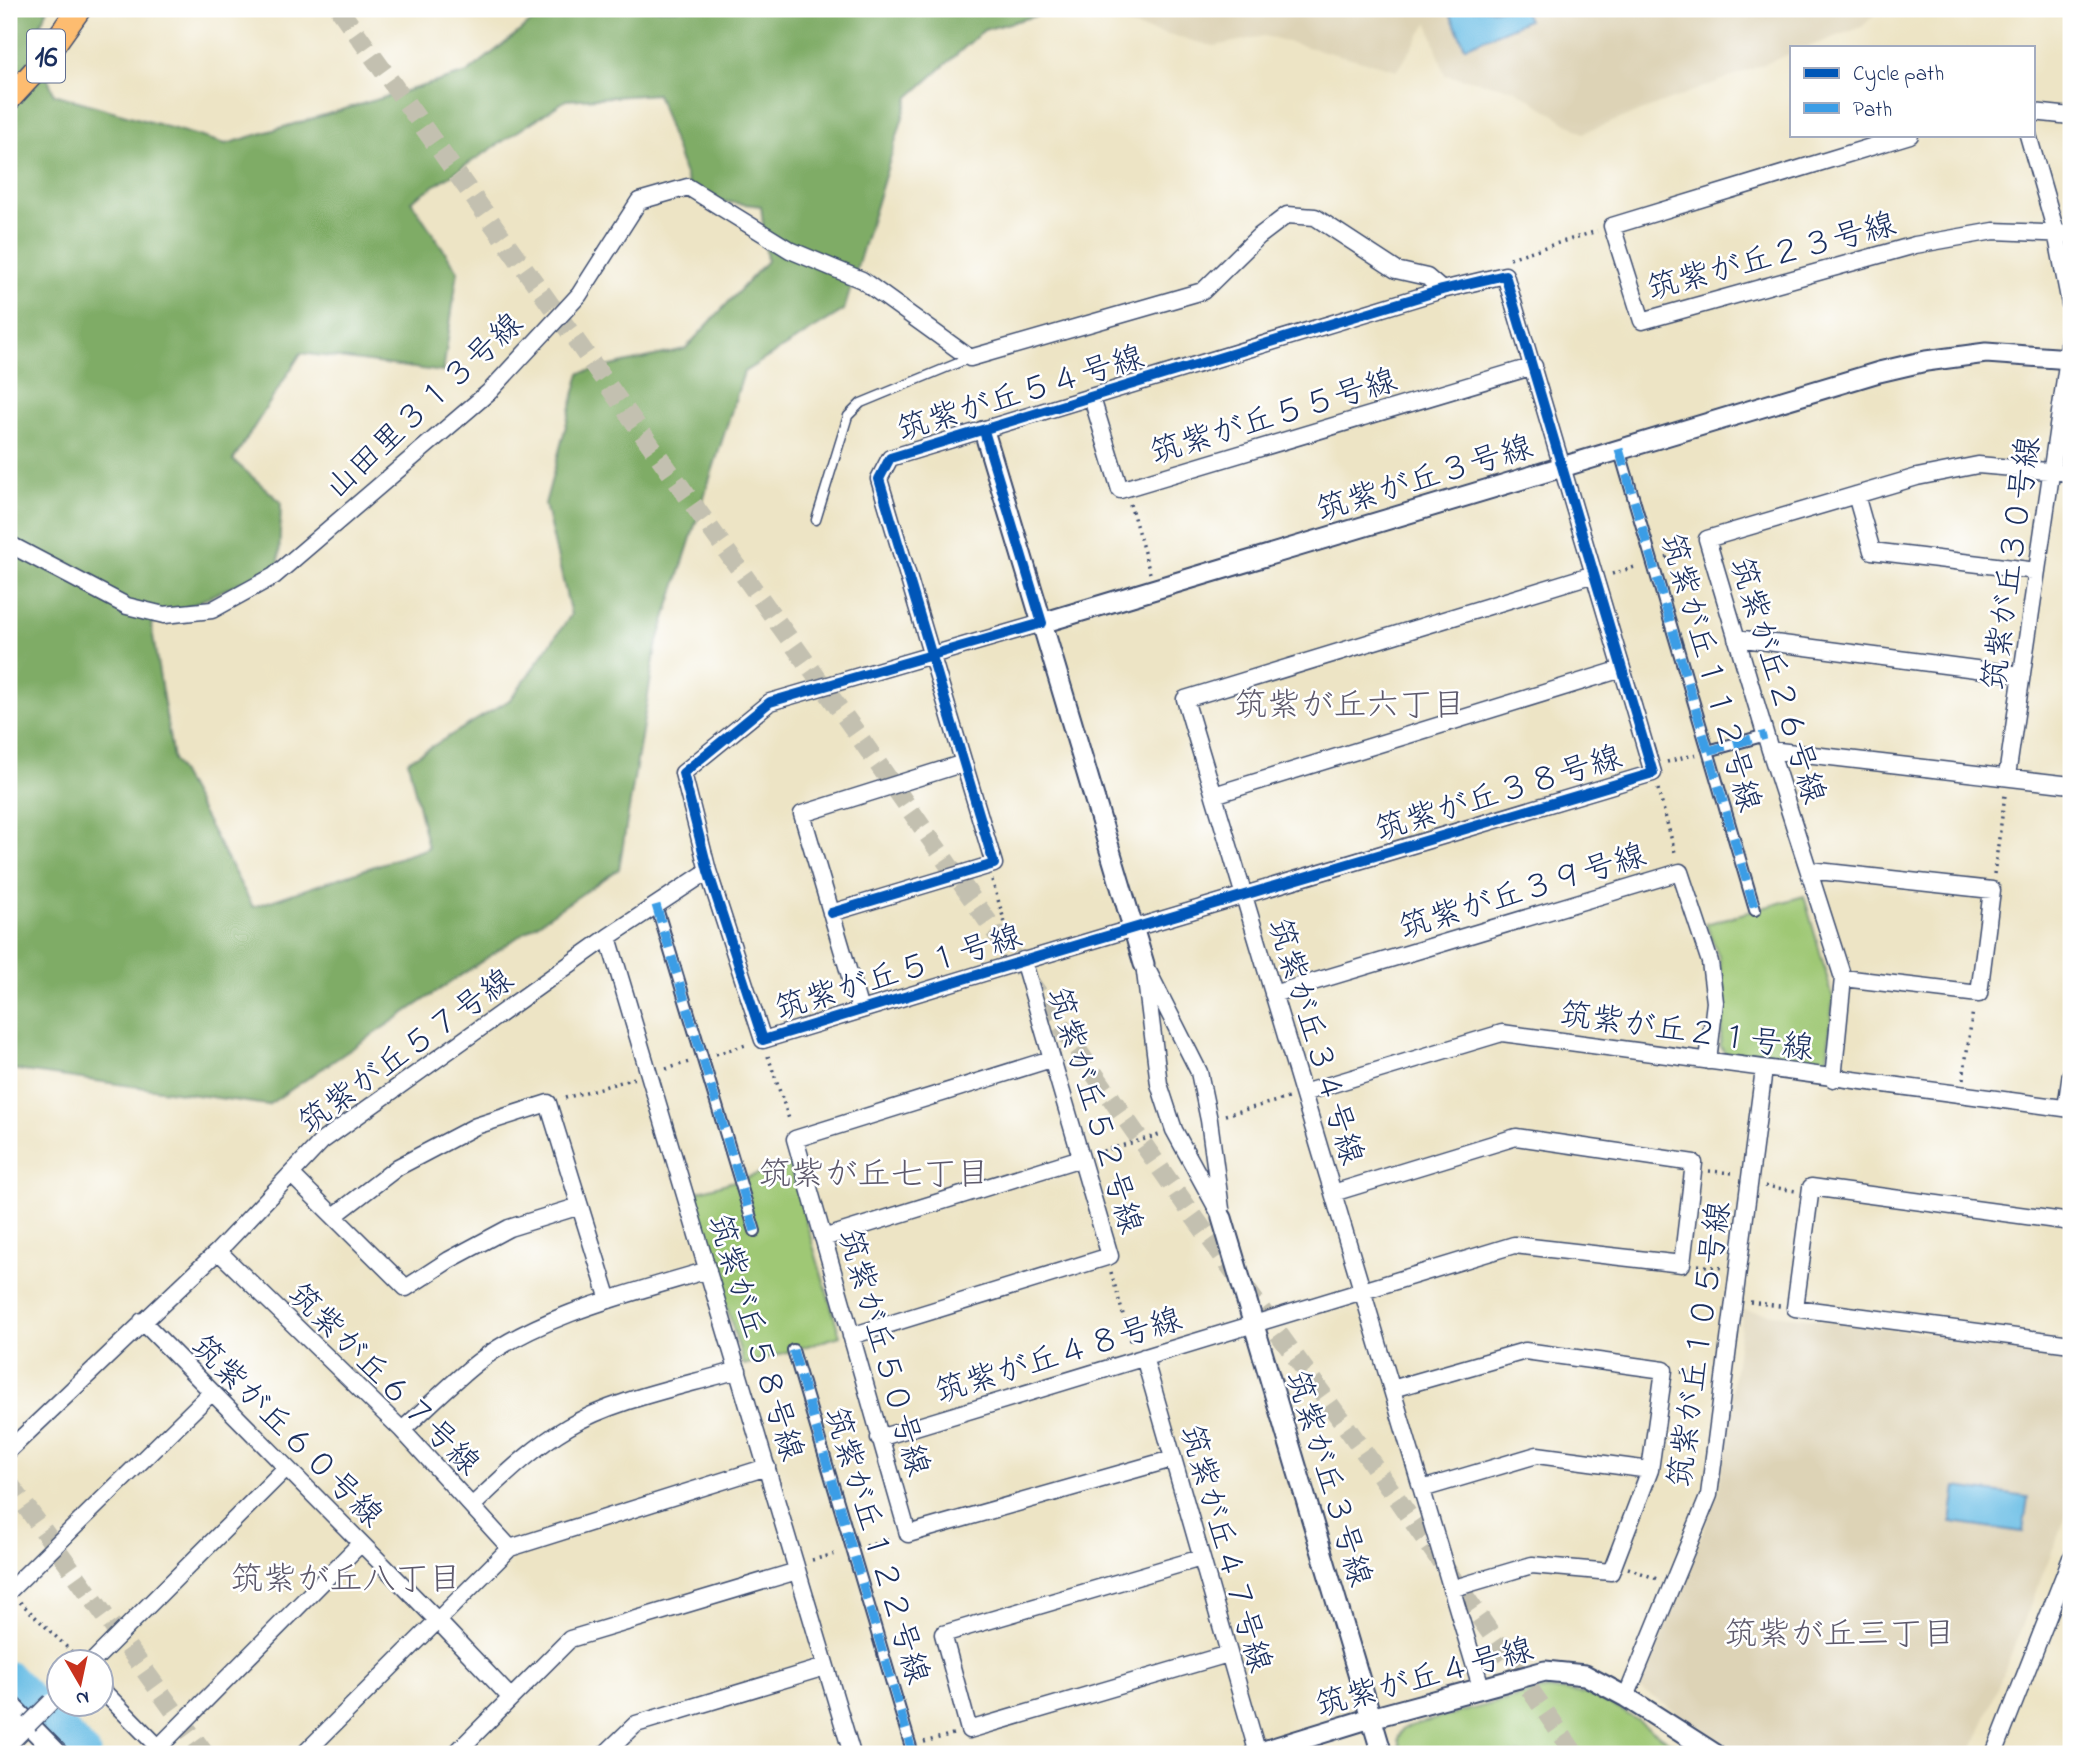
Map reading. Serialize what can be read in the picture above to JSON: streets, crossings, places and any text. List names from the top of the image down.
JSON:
{
  "streets": {
    "main road": ["16"],
    "street": [
      "筑紫が丘２３号線",
      "筑紫が丘５４号線",
      "山田里３１３号線",
      "筑紫が丘５５号線",
      "筑紫が丘３号線",
      "筑紫が丘３０号線",
      "筑紫が丘１１２号線",
      "筑紫が丘２６号線",
      "筑紫が丘３８号線",
      "筑紫が丘３９号線",
      "筑紫が丘５１号線",
      "筑紫が丘２１号線",
      "筑紫が丘３４号線",
      "筑紫が丘５７号線",
      "筑紫が丘５２号線",
      "筑紫が丘５８号線",
      "筑紫が丘１０５号線",
      "筑紫が丘５０号線",
      "筑紫が丘４８号線",
      "筑紫が丘６７号線",
      "筑紫が丘６０号線",
      "筑紫が丘１２２号線",
      "筑紫が丘４７号線",
      "筑紫が丘４号線"
    ]
  },
  "crossings": [
    ["筑紫が丘２３号線", "筑紫が丘３０号線"],
    ["筑紫が丘５４号線", "筑紫が丘５５号線"],
    ["筑紫が丘５４号線", "筑紫が丘３号線"],
    ["筑紫が丘５４号線", "筑紫が丘５１号線"],
    ["筑紫が丘５４号線", "筑紫が丘５２号線"],
    ["筑紫が丘３号線", "筑紫が丘３０号線"],
    ["筑紫が丘３号線", "筑紫が丘１１２号線"],
    ["筑紫が丘３号線", "筑紫が丘３８号線"],
    ["筑紫が丘３号線", "筑紫が丘５１号線"],
    ["筑紫が丘３号線", "筑紫が丘４８号線"],
    ["筑紫が丘３号線", "筑紫が丘４号線"],
    ["筑紫が丘３０号線", "筑紫が丘２６号線"],
    ["筑紫が丘２６号線", "筑紫が丘２１号線"],
    ["筑紫が丘３８号線", "筑紫が丘５１号線"],
    ["筑紫が丘３８号線", "筑紫が丘３４号線"],
    ["筑紫が丘３９号線", "筑紫が丘２１号線"],
    ["筑紫が丘３９号線", "筑紫が丘３４号線"],
    ["筑紫が丘５１号線", "筑紫が丘５７号線"],
    ["筑紫が丘５１号線", "筑紫が丘５２号線"],
    ["筑紫が丘２１号線", "筑紫が丘３４号線"],
    ["筑紫が丘２１号線", "筑紫が丘１０５号線"],
    ["筑紫が丘３４号線", "筑紫が丘４８号線"],
    ["筑紫が丘３４号線", "筑紫が丘４号線"],
    ["筑紫が丘５７号線", "筑紫が丘５８号線"],
    ["筑紫が丘５７号線", "筑紫が丘６７号線"],
    ["筑紫が丘５７号線", "筑紫が丘６０号線"],
    ["筑紫が丘５２号線", "筑紫が丘５０号線"],
    ["筑紫が丘１０５号線", "筑紫が丘４号線"],
    ["筑紫が丘５０号線", "筑紫が丘４８号線"],
    ["筑紫が丘５０号線", "筑紫が丘４７号線"],
    ["筑紫が丘４８号線", "筑紫が丘４７号線"],
    ["筑紫が丘４７号線", "筑紫が丘４号線"]
  ],
  "districts": [
    "筑紫が丘六丁目",
    "筑紫が丘七丁目",
    "筑紫が丘八丁目",
    "筑紫が丘三丁目"
  ],
  "legend": ["Cycle path", "Path"],
  "north": "bottom"
}
